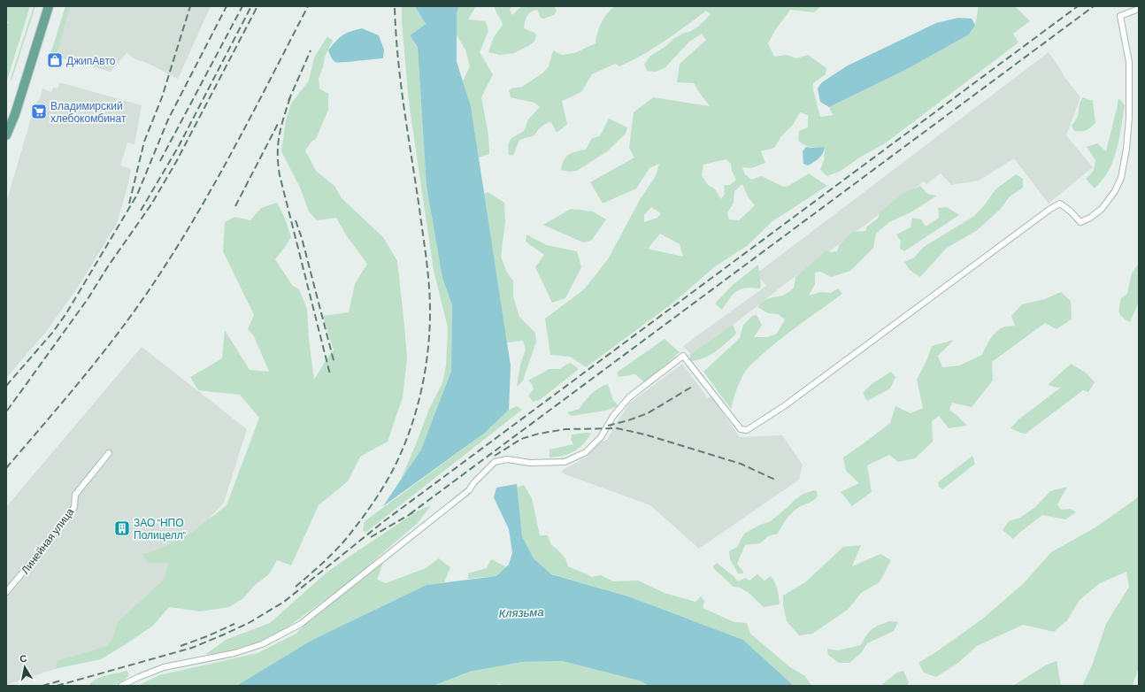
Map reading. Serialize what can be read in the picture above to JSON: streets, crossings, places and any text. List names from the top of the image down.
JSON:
{
  "streets": {
    "street": ["Линейная улица"]
  },
  "water": ["Клязьма"],
  "places": {
    "shop": ["ДжипАвто"],
    "supermarket": ["Владимирский хлебокомбинат"],
    "building": ["ЗАО \"НПО Полицелл\""]
  },
  "north": "top"
}
